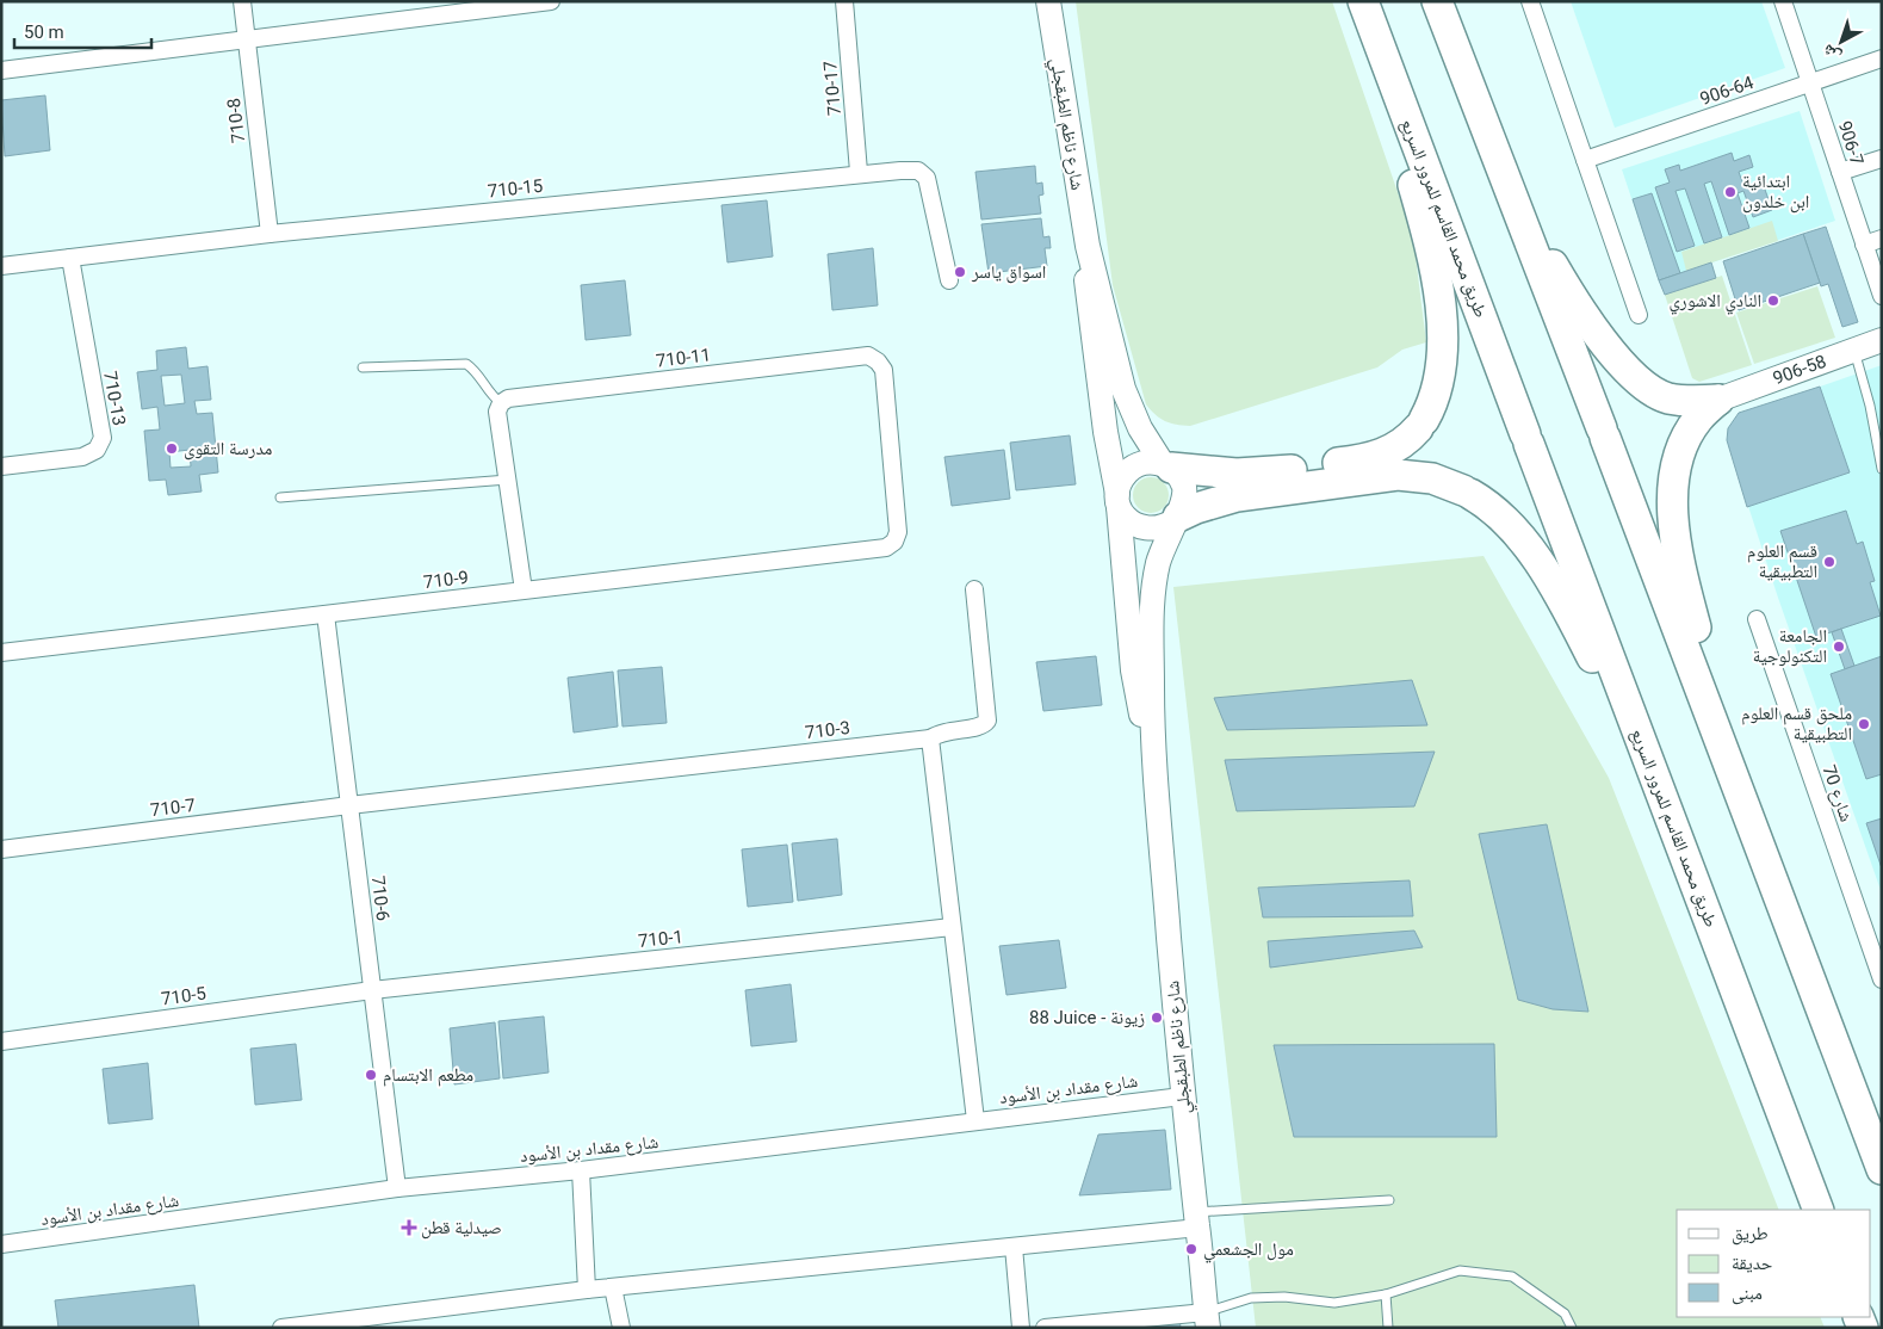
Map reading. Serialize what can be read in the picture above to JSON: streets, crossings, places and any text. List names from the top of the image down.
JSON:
{
  "streets": {
    "highway": ["طريق محمد القاسم للمرور السريع"],
    "main road": ["شارع ناظم الطبقجلي", "906-58"],
    "street": [
      "710-17",
      "906-64",
      "710-8",
      "906-7",
      "710-15",
      "710-11",
      "710-13",
      "710-9",
      "710-3",
      "شارع 70",
      "710-7",
      "710-6",
      "710-1",
      "710-5",
      "شارع مقداد بن الأسود"
    ]
  },
  "crossings": [
    ["710-17", "710-15"],
    ["906-64", "906-7"],
    ["710-8", "710-15"],
    ["شارع ناظم الطبقجلي", "شارع مقداد بن الأسود"],
    ["710-15", "710-13"],
    ["710-11", "710-9"],
    ["710-9", "710-6"],
    ["710-3", "710-7"],
    ["710-3", "710-6"],
    ["710-7", "710-6"],
    ["710-6", "710-1"],
    ["710-6", "710-5"],
    ["710-6", "شارع مقداد بن الأسود"],
    ["710-1", "710-5"]
  ],
  "places": {
    "other": [
      "ابتدائية ابن خلدون",
      "اسواق ياسر",
      "النادي الاشوري",
      "مدرسة التقوى",
      "قسم العلوم التطبيقية",
      "الجامعة التكنولوجية",
      "ملحق قسم العلوم التطبيقية",
      "88 Juice - زيونة",
      "مطعم الابتسام",
      "مول الجشعمي"
    ],
    "health": ["صيدلية قطن"]
  },
  "legend": ["طريق", "حديقة", "مبنى"],
  "scale_bar": "50 m",
  "north": "bottom left"
}
